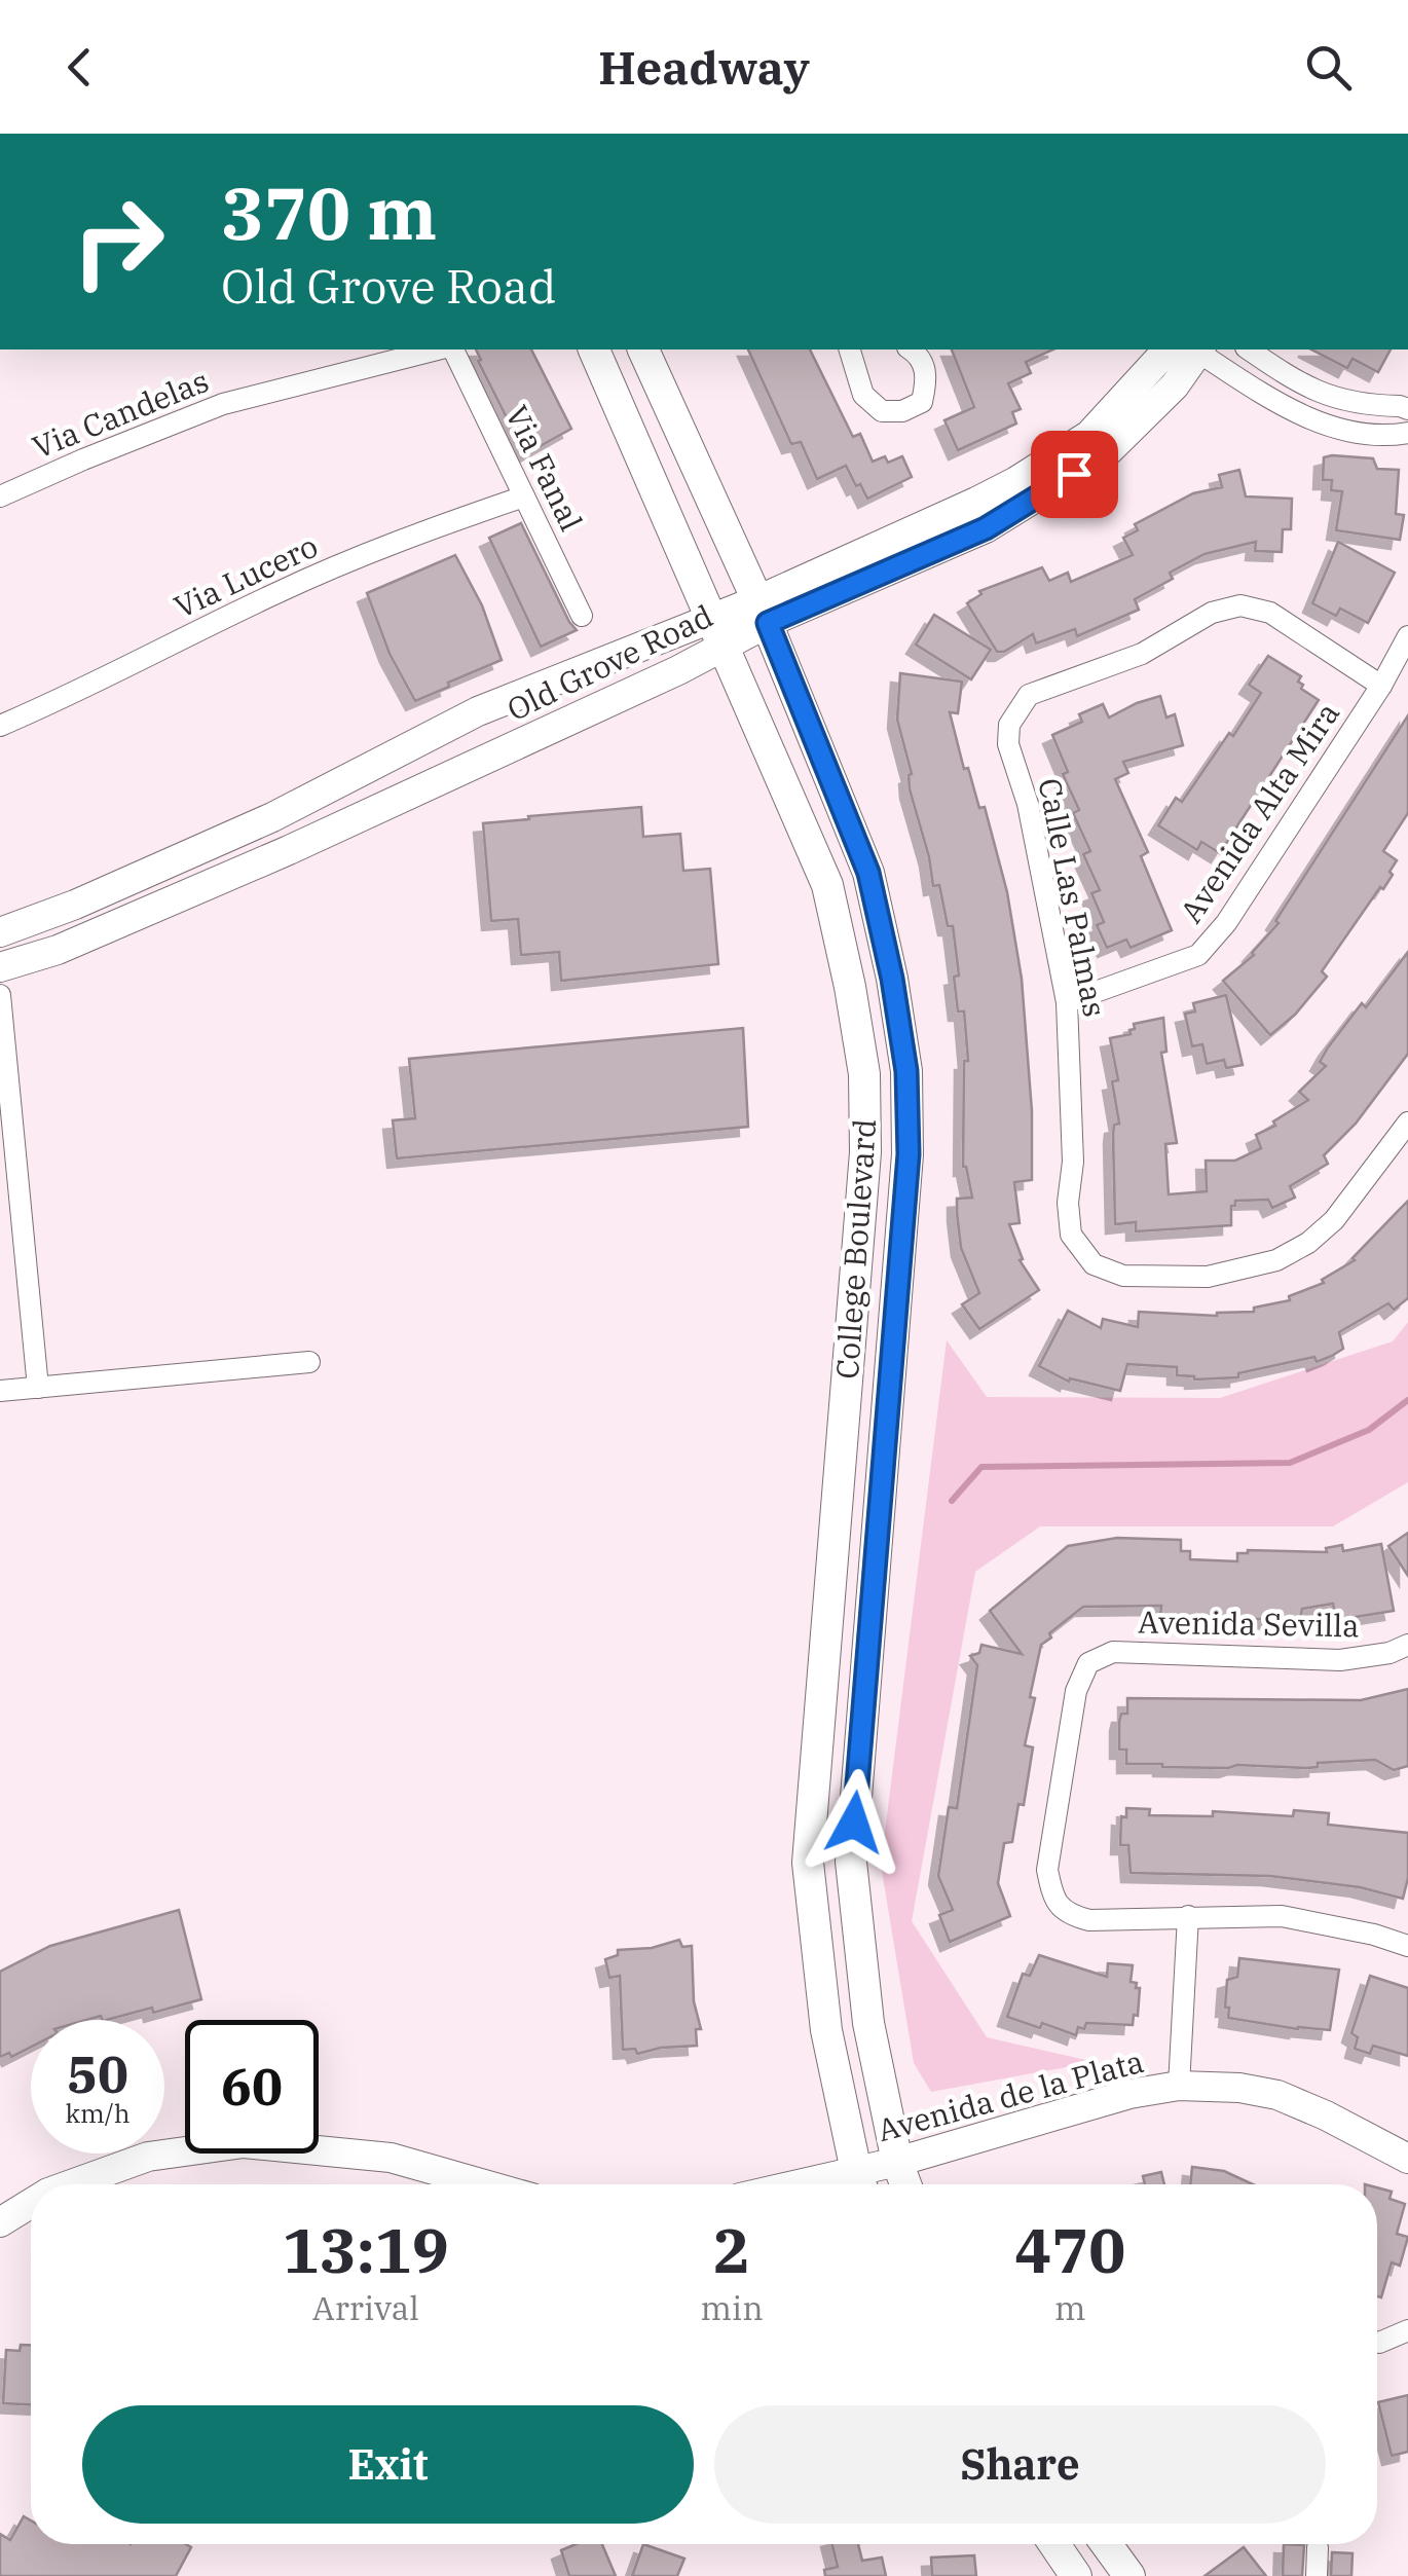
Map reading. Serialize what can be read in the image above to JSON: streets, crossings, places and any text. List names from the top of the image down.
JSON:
{
  "streets": {
    "main road": ["College Boulevard"],
    "street": [
      "Via Candelas",
      "Via Fanal",
      "Via Lucero",
      "Old Grove Road",
      "Avenida Alta Mira",
      "Calle Las Palmas",
      "Avenida Sevilla",
      "Avenida de la Plata"
    ]
  },
  "crossings": [
    ["Via Fanal", "Via Lucero"],
    ["Old Grove Road", "College Boulevard"],
    ["Avenida Alta Mira", "Calle Las Palmas"],
    ["College Boulevard", "Avenida de la Plata"]
  ],
  "page": {
    "header": "Headway",
    "turn": ["370 m", "Old Grove Road"],
    "speed": "50 km/h",
    "limit": "60",
    "eta": [
      "13:19",
      "Arrival",
      "2",
      "min",
      "470",
      "m"
    ],
    "buttons": ["Exit", "Share"]
  }
}
